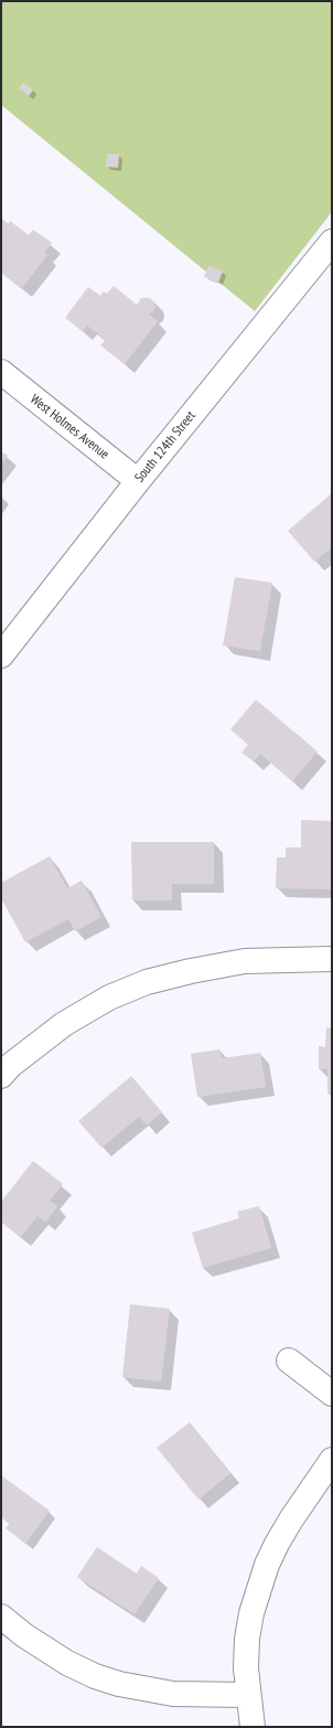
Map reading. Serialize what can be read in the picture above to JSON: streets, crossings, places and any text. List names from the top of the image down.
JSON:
{
  "streets": {
    "street": ["West Holmes Avenue", "South 124th Street"]
  },
  "crossings": [
    ["West Holmes Avenue", "South 124th Street"]
  ]
}
